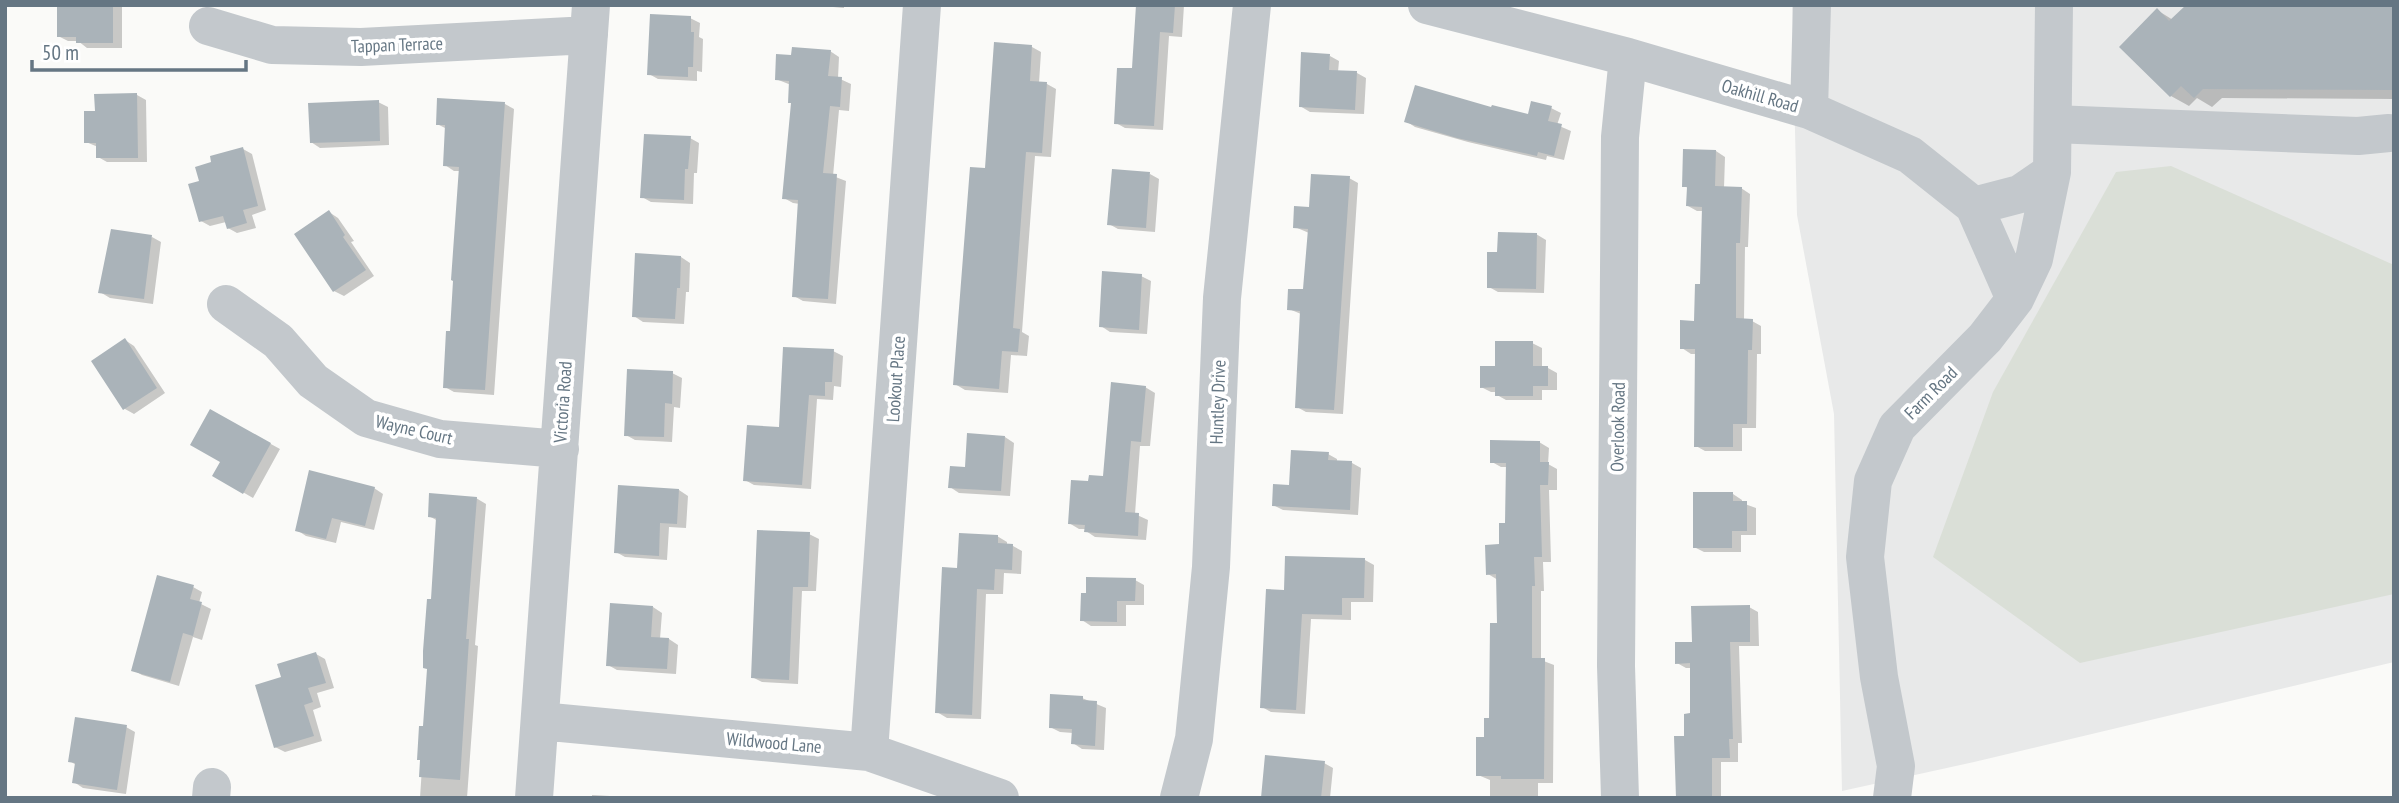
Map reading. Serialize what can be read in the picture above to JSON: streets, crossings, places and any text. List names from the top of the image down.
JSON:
{
  "streets": {
    "street": [
      "Tappan Terrace",
      "Oakhill Road",
      "Lookout Place",
      "Farm Road",
      "Victoria Road",
      "Huntley Drive",
      "Overlook Road",
      "Wayne Court",
      "Wildwood Lane"
    ]
  },
  "crossings": [
    ["Tappan Terrace", "Victoria Road"],
    ["Oakhill Road", "Farm Road"],
    ["Oakhill Road", "Overlook Road"],
    ["Lookout Place", "Wildwood Lane"],
    ["Victoria Road", "Wayne Court"],
    ["Victoria Road", "Wildwood Lane"]
  ],
  "scale_bar": "50 m"
}
